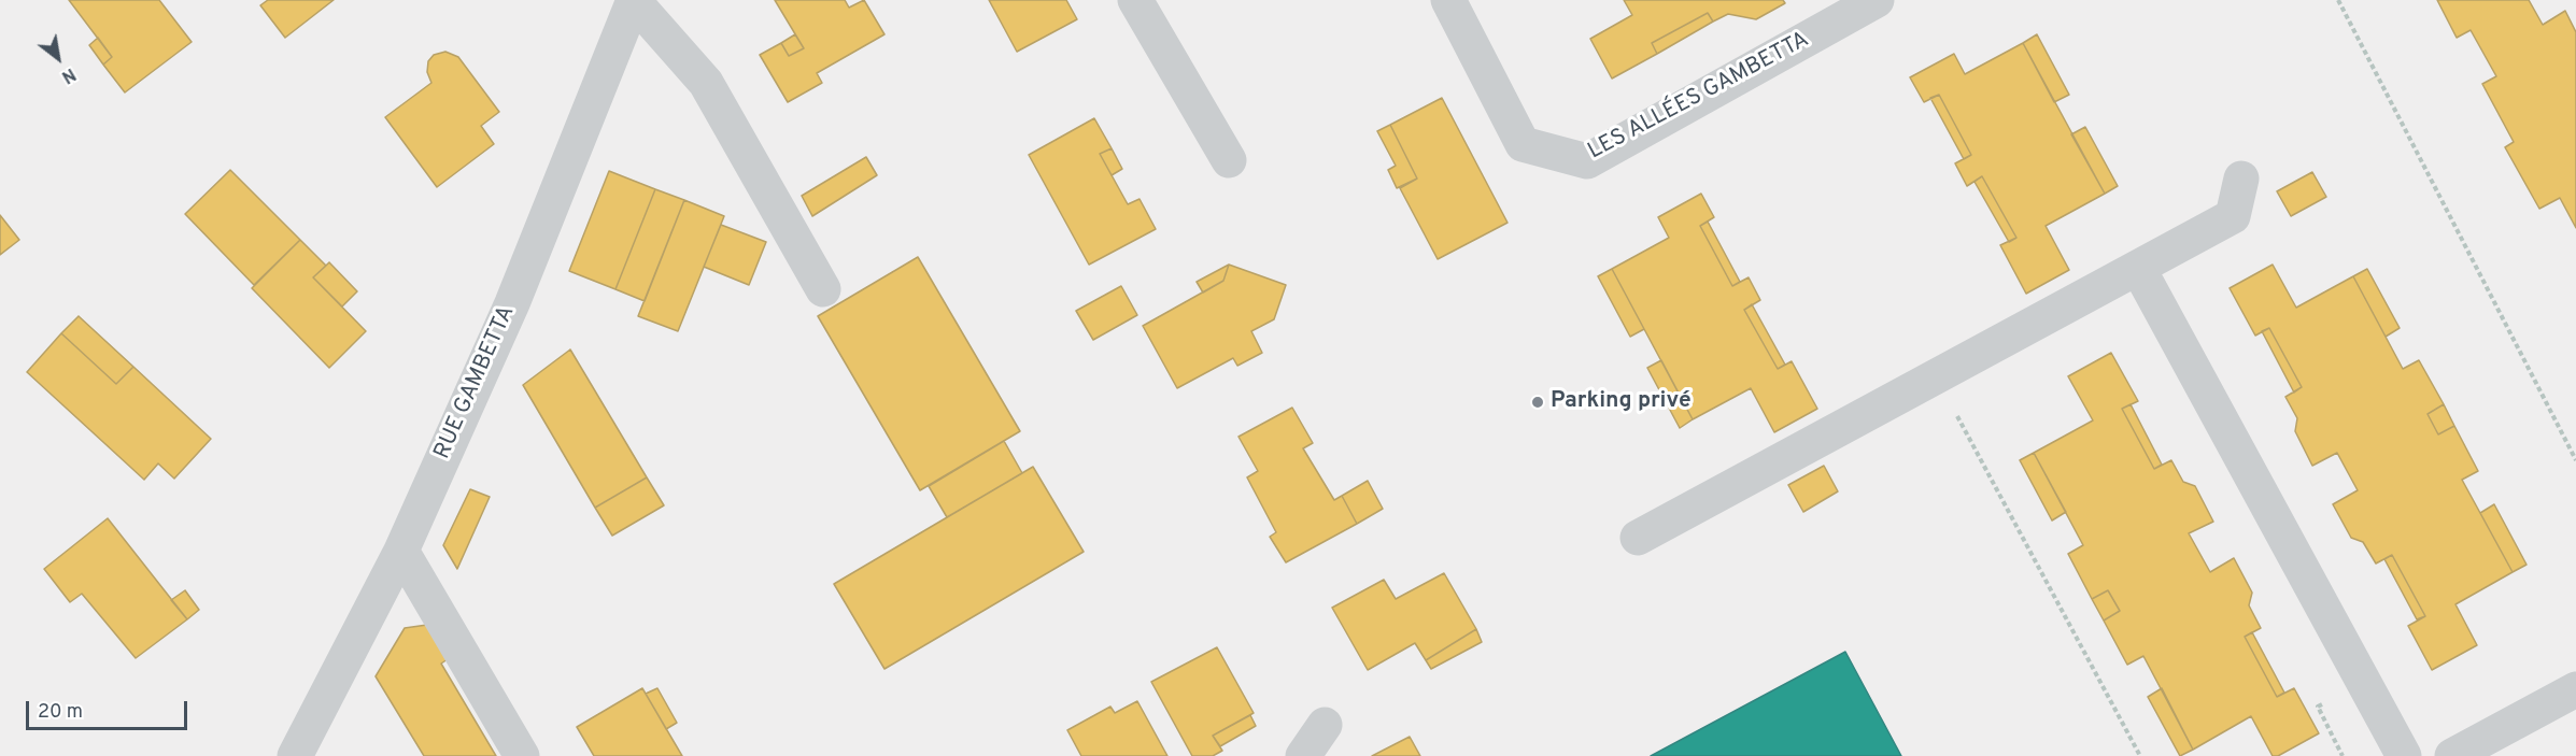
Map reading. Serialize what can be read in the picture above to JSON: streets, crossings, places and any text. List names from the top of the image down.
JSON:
{
  "streets": {
    "street": ["LES ALLÉES GAMBETTA", "RUE GAMBETTA"]
  },
  "places": ["Parking privé"],
  "scale_bar": "20 m",
  "north": "bottom right"
}
